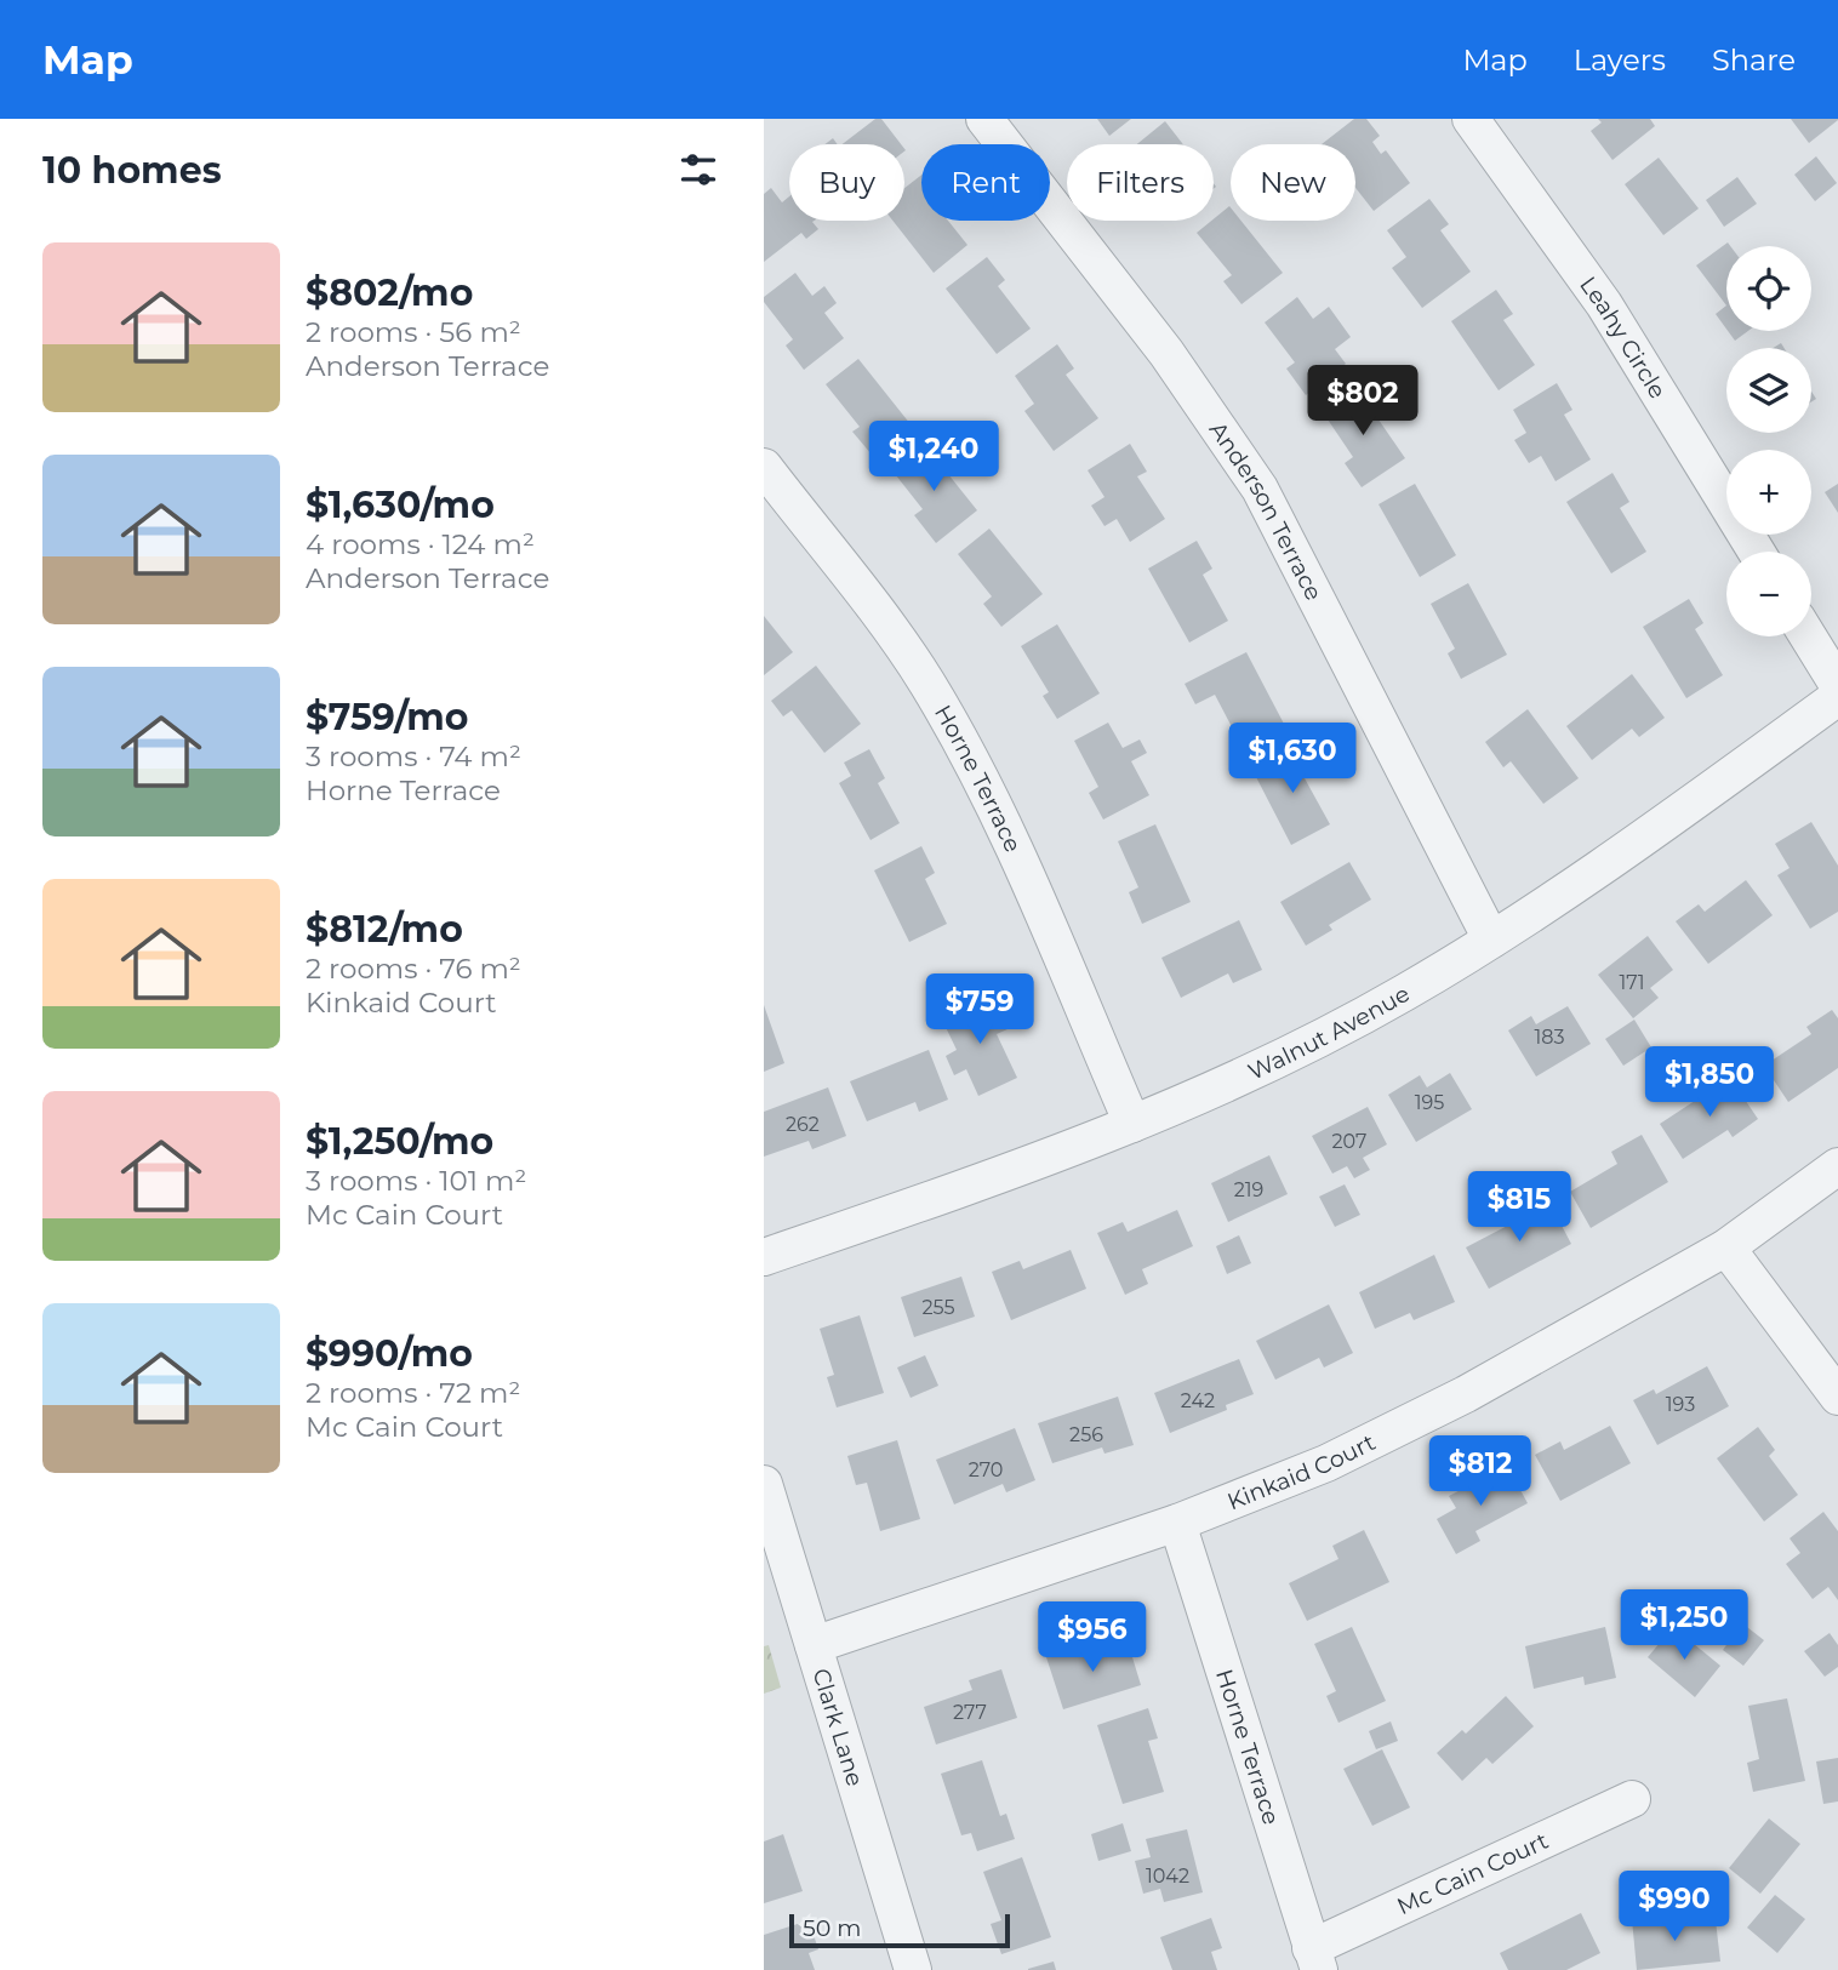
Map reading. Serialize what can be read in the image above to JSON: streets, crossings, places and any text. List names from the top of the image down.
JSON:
{
  "streets": {
    "street": [
      "Leahy Circle",
      "Anderson Terrace",
      "Horne Terrace",
      "Walnut Avenue",
      "Kinkaid Court",
      "Clark Lane",
      "Mc Cain Court"
    ]
  },
  "crossings": [
    ["Anderson Terrace", "Walnut Avenue"],
    ["Horne Terrace", "Walnut Avenue"],
    ["Horne Terrace", "Kinkaid Court"],
    ["Horne Terrace", "Mc Cain Court"],
    ["Kinkaid Court", "Clark Lane"]
  ],
  "house_numbers": [
    "171",
    "183",
    "195",
    "262",
    "207",
    "219",
    "255",
    "242",
    "193",
    "256",
    "270",
    "277",
    "1042"
  ],
  "scale_bar": "50 m",
  "page": {
    "header": "Map",
    "nav": ["Map", "Layers", "Share"],
    "heading": "10 homes",
    "chip": [
      "Buy",
      "Rent",
      "Filters",
      "New"
    ],
    "list": [
      {
        "name": "$802/mo",
        "note": "2 rooms · 56 m² · Anderson Terrace"
      },
      {
        "name": "$1,630/mo",
        "note": "4 rooms · 124 m² · Anderson Terrace"
      },
      {
        "name": "$759/mo",
        "note": "3 rooms · 74 m² · Horne Terrace"
      },
      {
        "name": "$812/mo",
        "note": "2 rooms · 76 m² · Kinkaid Court"
      },
      {
        "name": "$1,250/mo",
        "note": "3 rooms · 101 m² · Mc Cain Court"
      },
      {
        "name": "$990/mo",
        "note": "2 rooms · 72 m² · Mc Cain Court"
      }
    ],
    "map_buttons": ["+", "−"],
    "price": [
      "$802",
      "$1,240",
      "$1,630",
      "$759",
      "$1,850",
      "$815",
      "$812",
      "$1,250",
      "$956",
      "$990"
    ],
    "scale": "50 m"
  }
}
